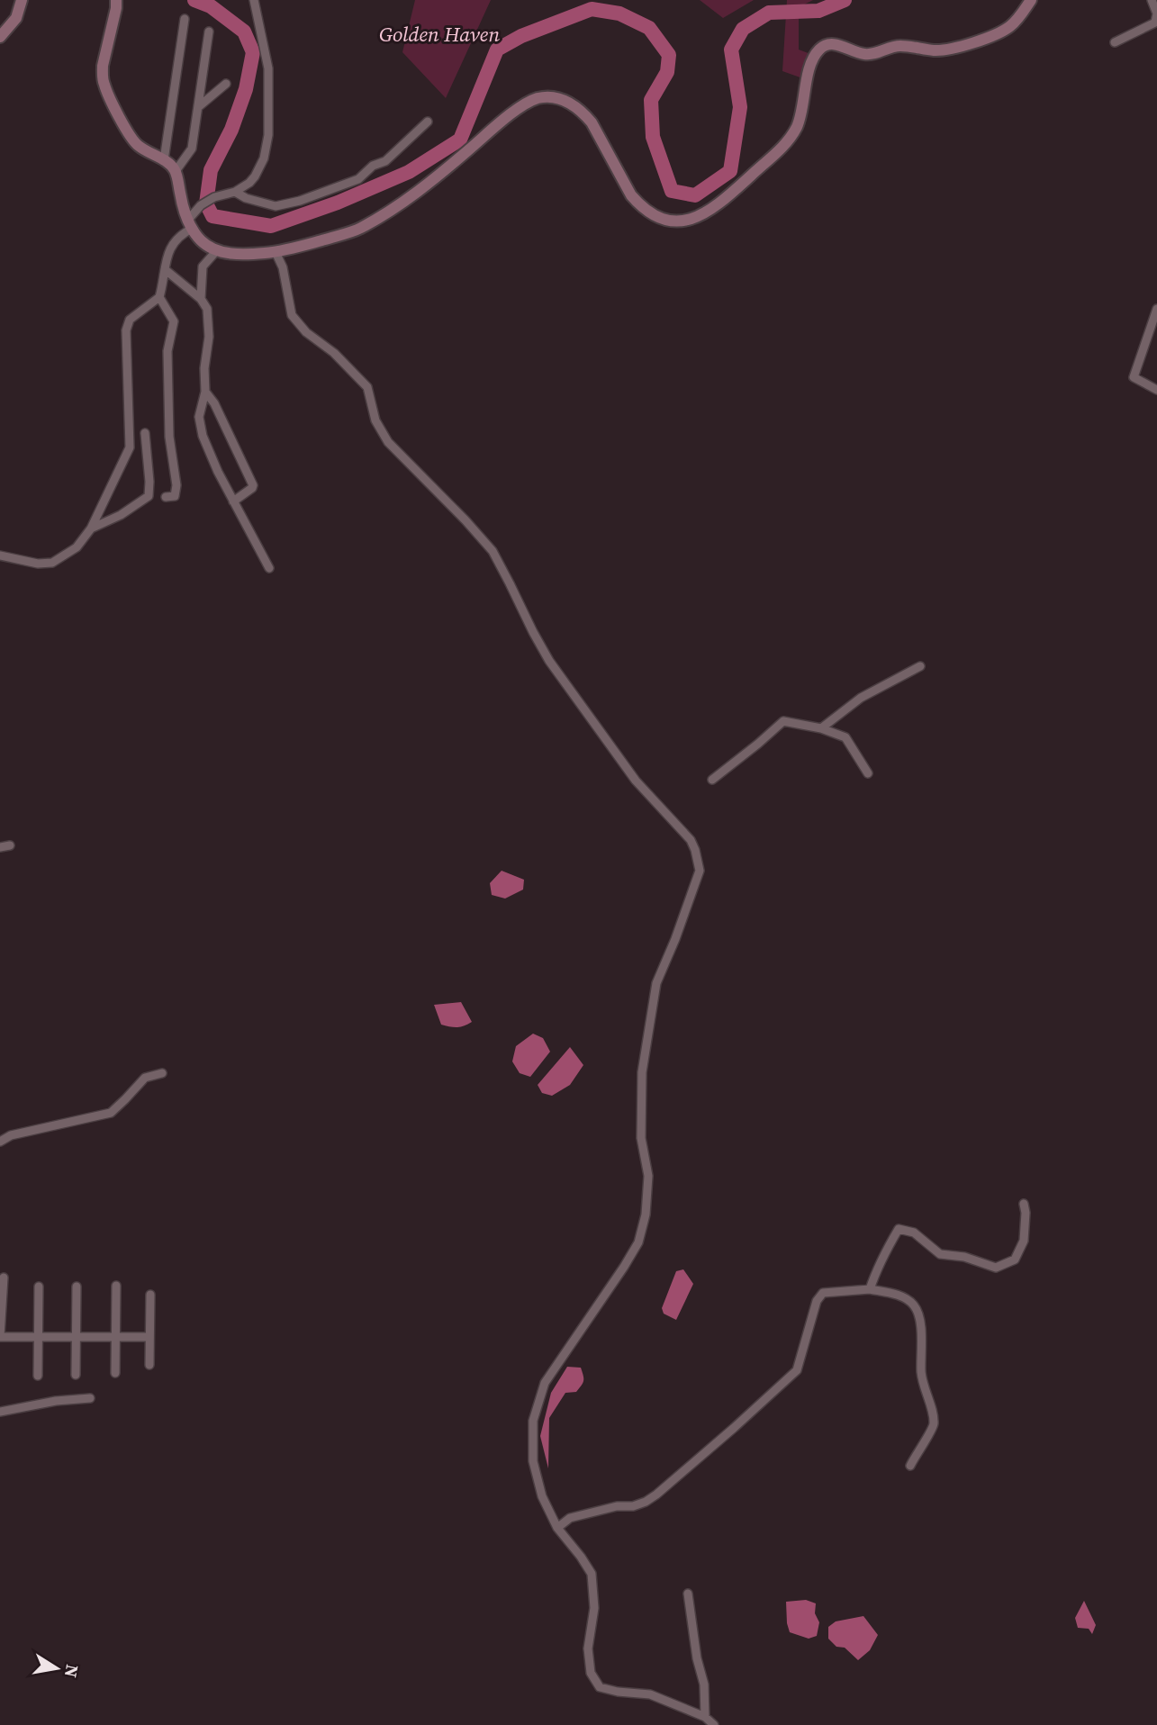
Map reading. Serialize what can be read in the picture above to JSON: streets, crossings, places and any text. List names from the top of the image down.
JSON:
{
  "parks": ["Golden Haven"],
  "north": "right"
}
